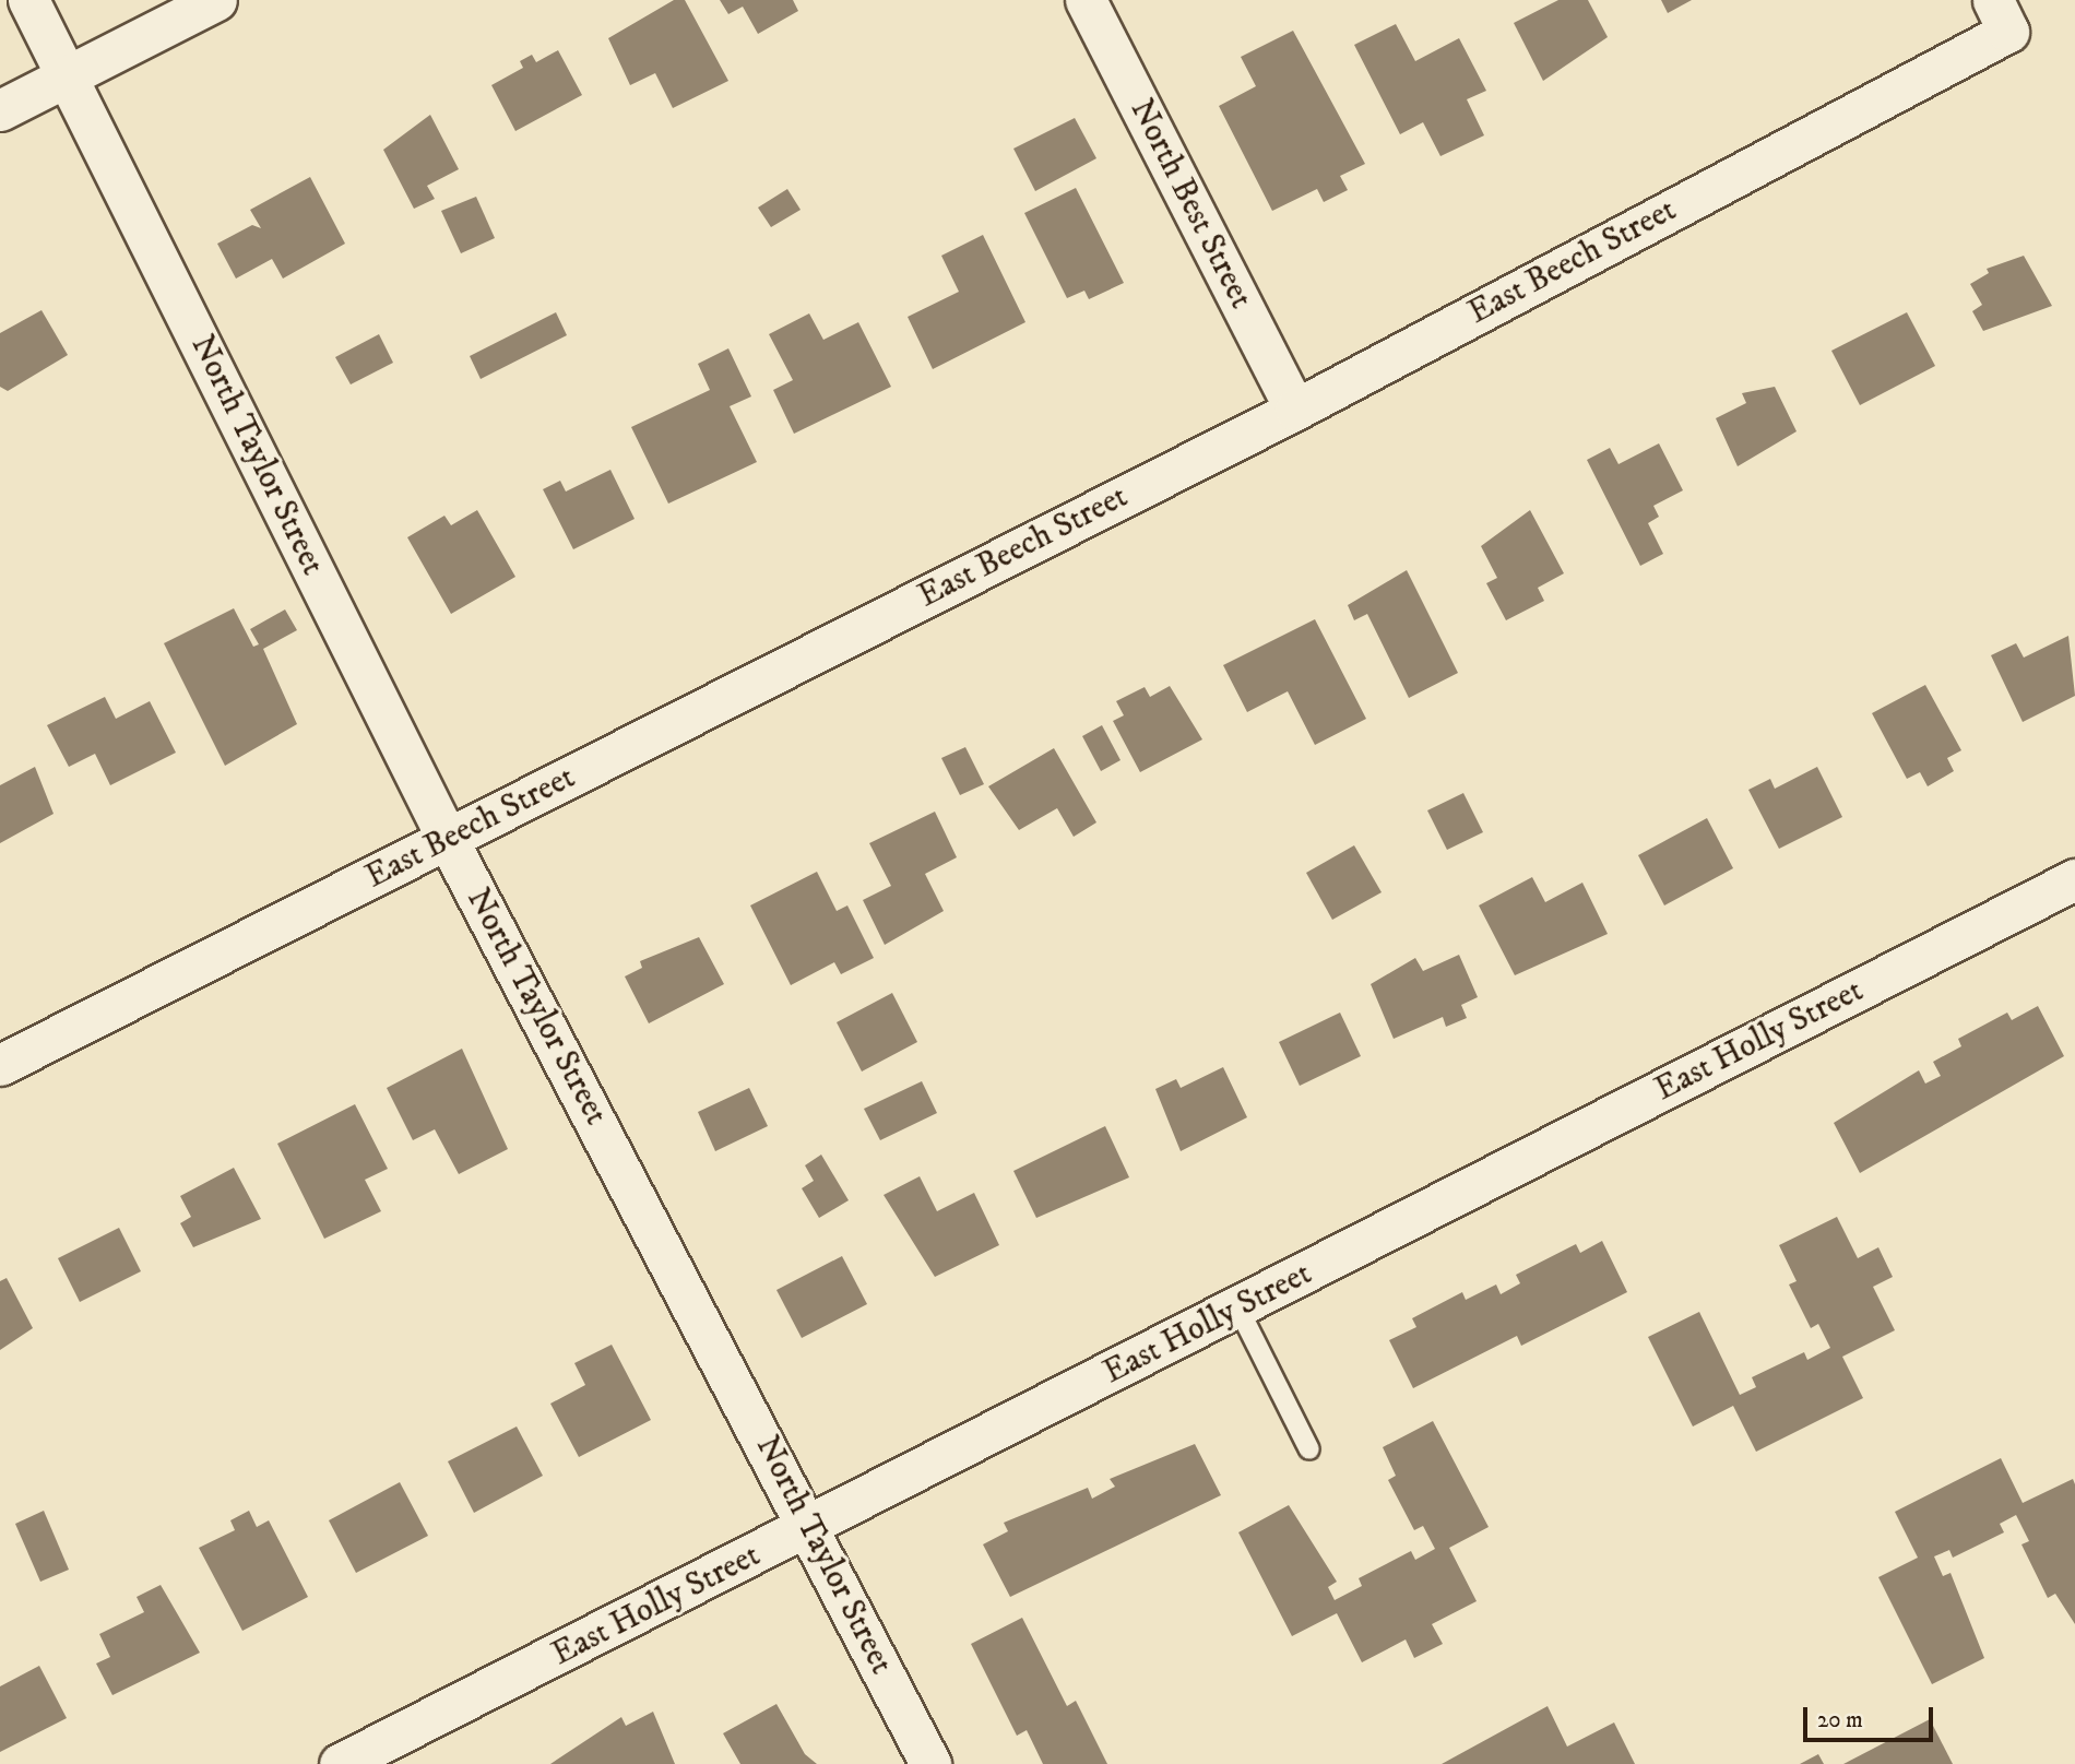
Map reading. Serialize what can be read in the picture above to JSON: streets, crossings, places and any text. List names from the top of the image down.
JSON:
{
  "streets": {
    "street": [
      "North Best Street",
      "East Beech Street",
      "North Taylor Street",
      "East Holly Street"
    ]
  },
  "crossings": [
    ["North Best Street", "East Beech Street"],
    ["East Beech Street", "North Taylor Street"],
    ["North Taylor Street", "East Holly Street"]
  ],
  "scale_bar": "20 m"
}
